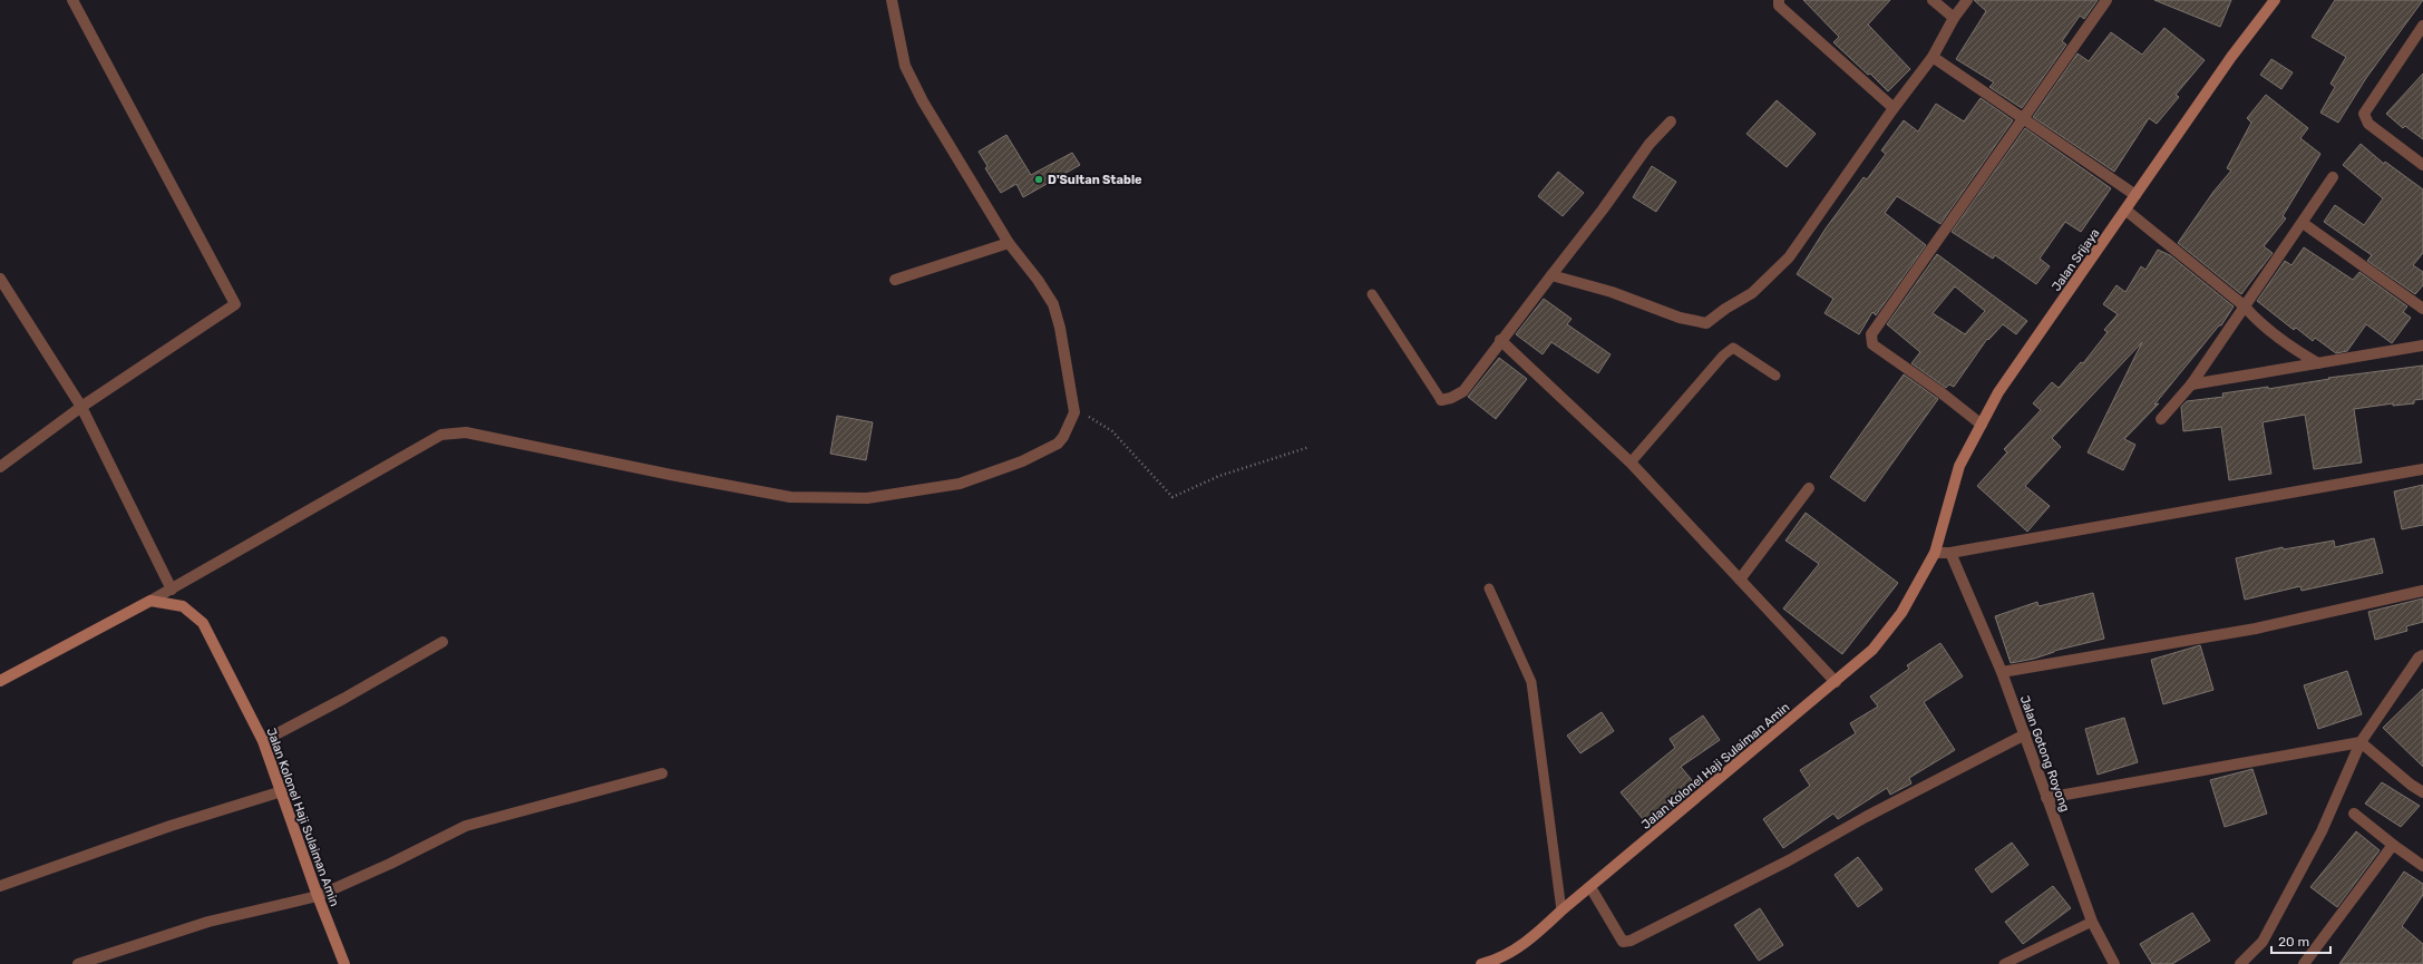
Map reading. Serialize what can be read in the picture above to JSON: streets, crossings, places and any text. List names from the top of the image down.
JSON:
{
  "streets": {
    "street": ["Jalan Srijaya", "Jalan Gotong Royong", "Jalan Kolonel Haji Sulaiman Amin"]
  },
  "crossings": [
    ["Jalan Srijaya", "Jalan Kolonel Haji Sulaiman Amin"]
  ],
  "places": ["D'Sultan Stable"],
  "scale_bar": "20 m"
}
